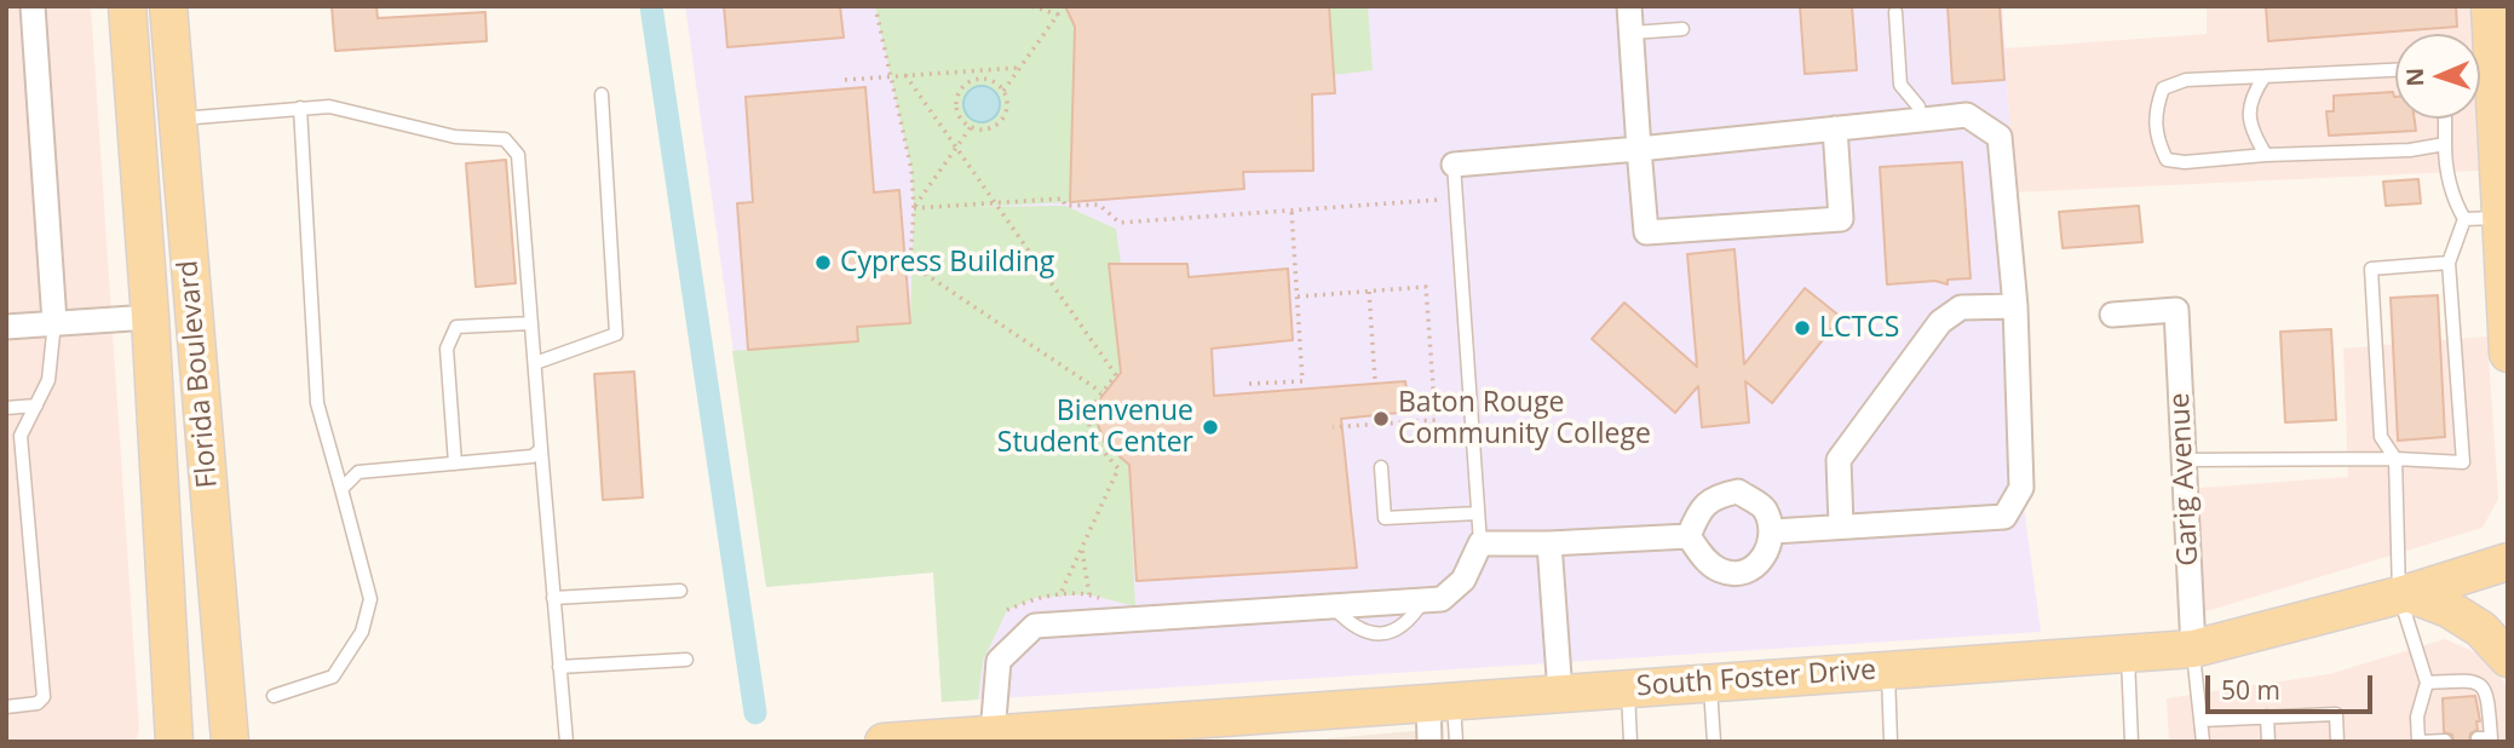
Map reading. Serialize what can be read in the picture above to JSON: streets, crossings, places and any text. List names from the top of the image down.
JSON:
{
  "streets": {
    "main road": ["Florida Boulevard", "South Foster Drive"],
    "street": ["Garig Avenue"]
  },
  "crossings": [
    ["Garig Avenue", "South Foster Drive"]
  ],
  "places": [
    "Cypress Building",
    "LCTCS",
    "Baton Rouge Community College",
    "Bienvenue Student Center"
  ],
  "scale_bar": "50 m",
  "north": "left"
}
